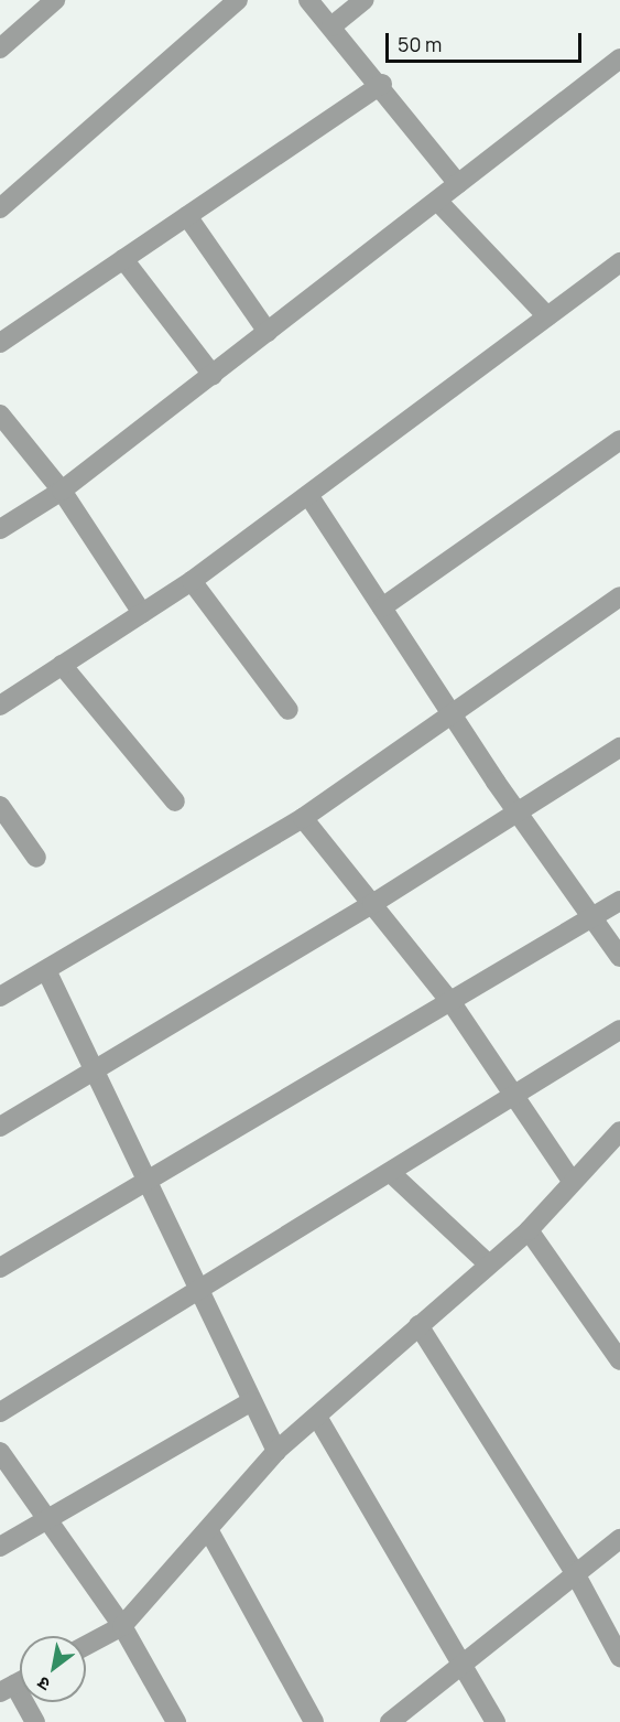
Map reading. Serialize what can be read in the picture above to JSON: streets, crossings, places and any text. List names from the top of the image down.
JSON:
{
  "scale_bar": "50 m",
  "north": "bottom left"
}
